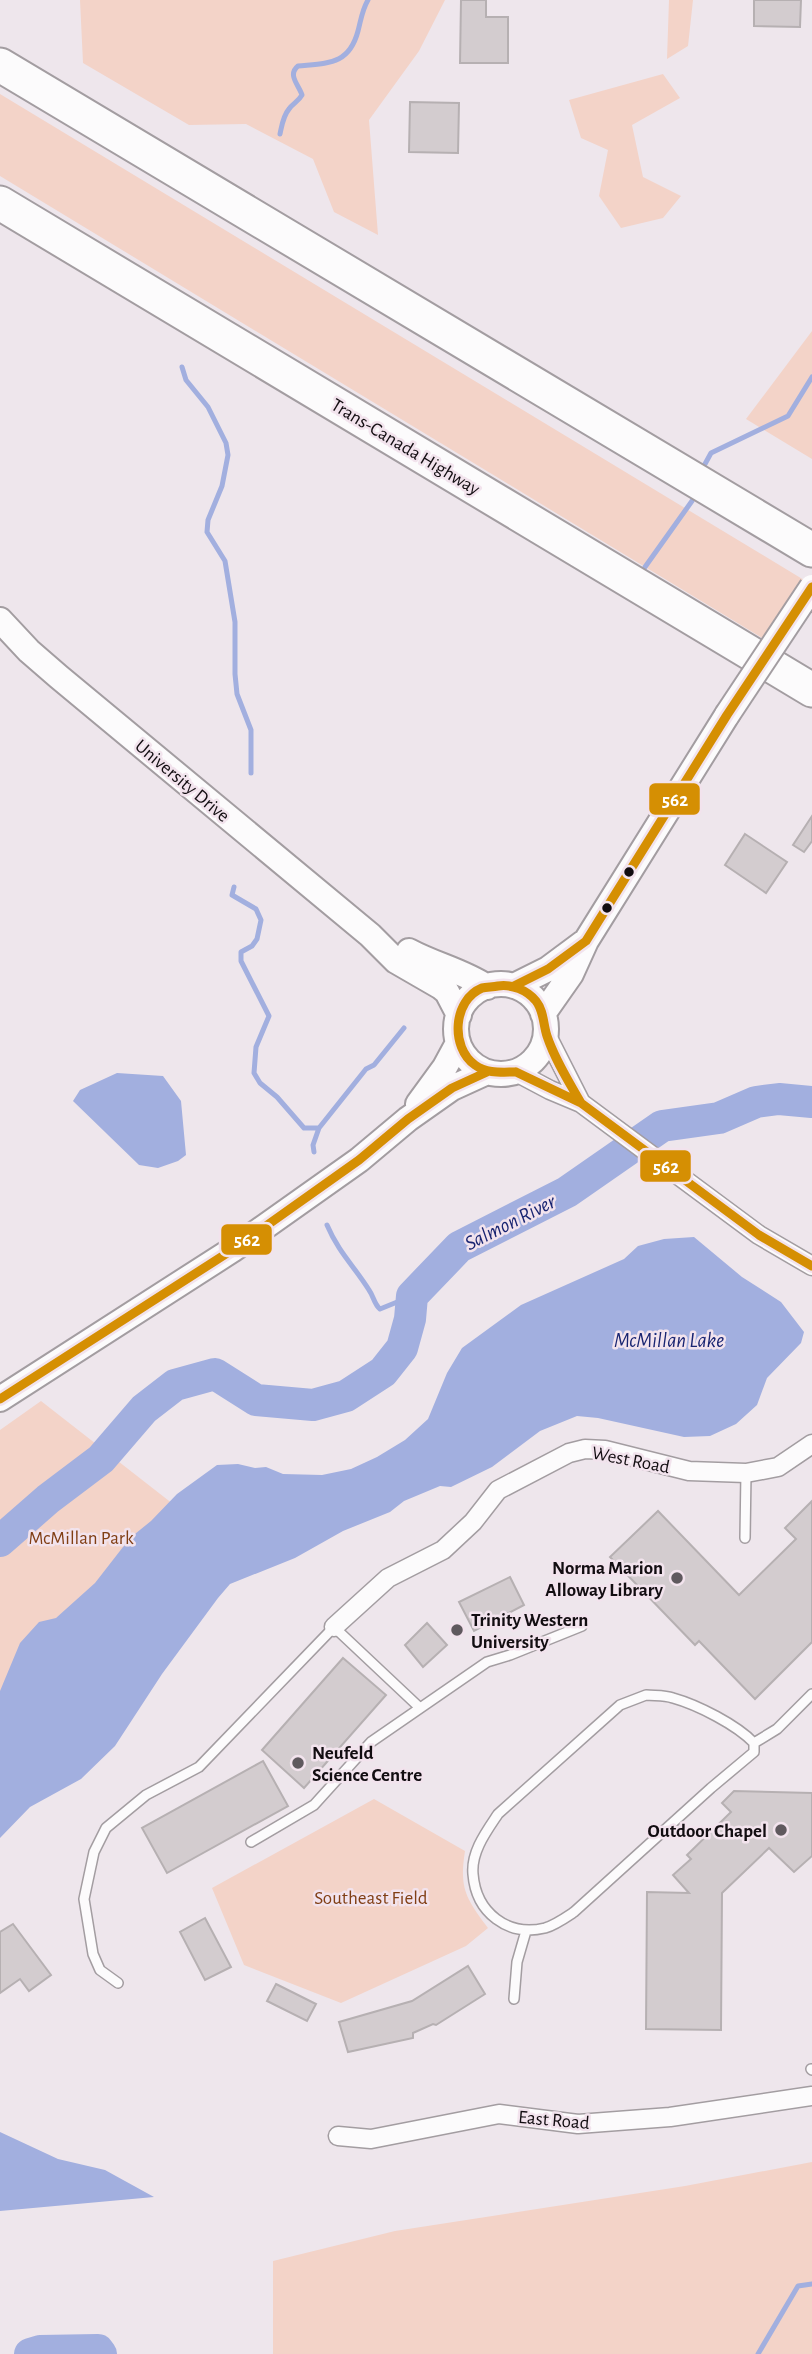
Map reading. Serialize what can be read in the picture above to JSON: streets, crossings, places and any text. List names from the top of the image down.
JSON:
{
  "streets": {
    "highway": ["Trans-Canada Highway"],
    "main road": ["University Drive"],
    "street": ["West Road", "East Road"]
  },
  "water": ["Salmon River", "McMillan Lake"],
  "parks": ["McMillan Park", "Southeast Field"],
  "places": [
    "Norma Marion Alloway Library",
    "Trinity Western University",
    "Neufeld Science Centre",
    "Outdoor Chapel"
  ],
  "lines": ["transit line 562"]
}
